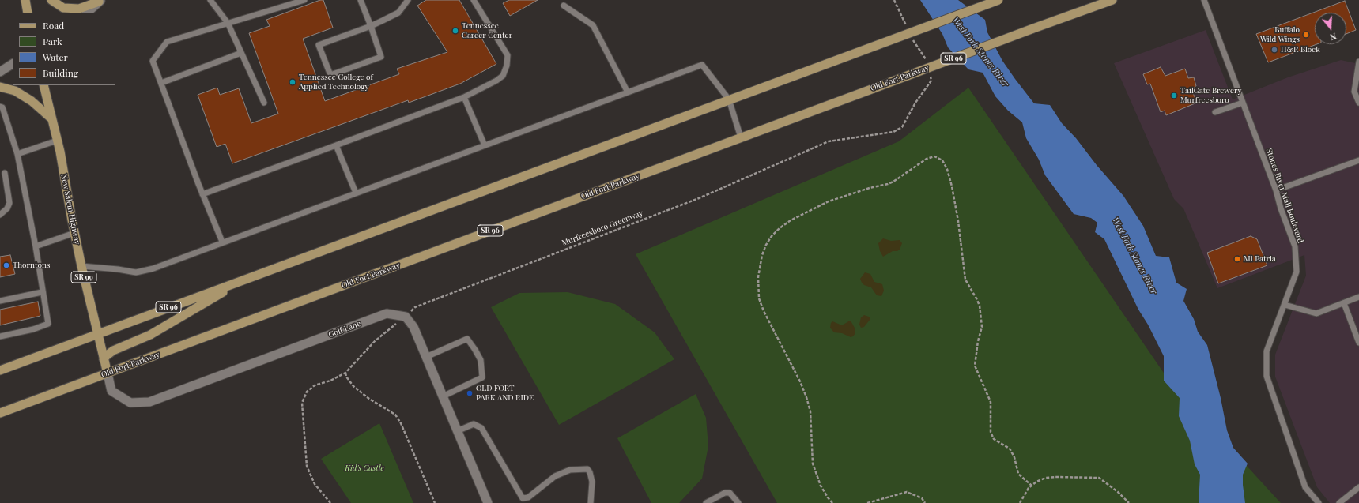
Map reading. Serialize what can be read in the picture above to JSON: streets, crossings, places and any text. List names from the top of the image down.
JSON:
{
  "streets": {
    "main road": [
      "SR 96",
      "Old Fort Parkway",
      "New Salem Highway",
      "SR 99"
    ],
    "street": ["Golf Lane"],
    "lane": ["Stones River Mall Boulevard"],
    "path": ["Murfreesboro Greenway"]
  },
  "crossings": [
    ["SR 96", "New Salem Highway"],
    ["SR 96", "SR 99"],
    ["Old Fort Parkway", "SR 99"],
    ["Old Fort Parkway", "Golf Lane"],
    ["New Salem Highway", "SR 99"],
    ["Murfreesboro Greenway", "Golf Lane"],
    ["SR 99", "Golf Lane"]
  ],
  "water": ["West Fork Stones River"],
  "parks": ["Kid's Castle"],
  "places": [
    "Tennessee Career Center",
    "Buffalo Wild Wings",
    "H&R Block",
    "Tennessee College of Applied Technology",
    "TailGate Brewery Murfreesboro",
    "Mi Patria",
    "Thorntons",
    "OLD FORT PARK AND RIDE"
  ],
  "legend": [
    "Road",
    "Park",
    "Water",
    "Building"
  ],
  "north": "bottom"
}
